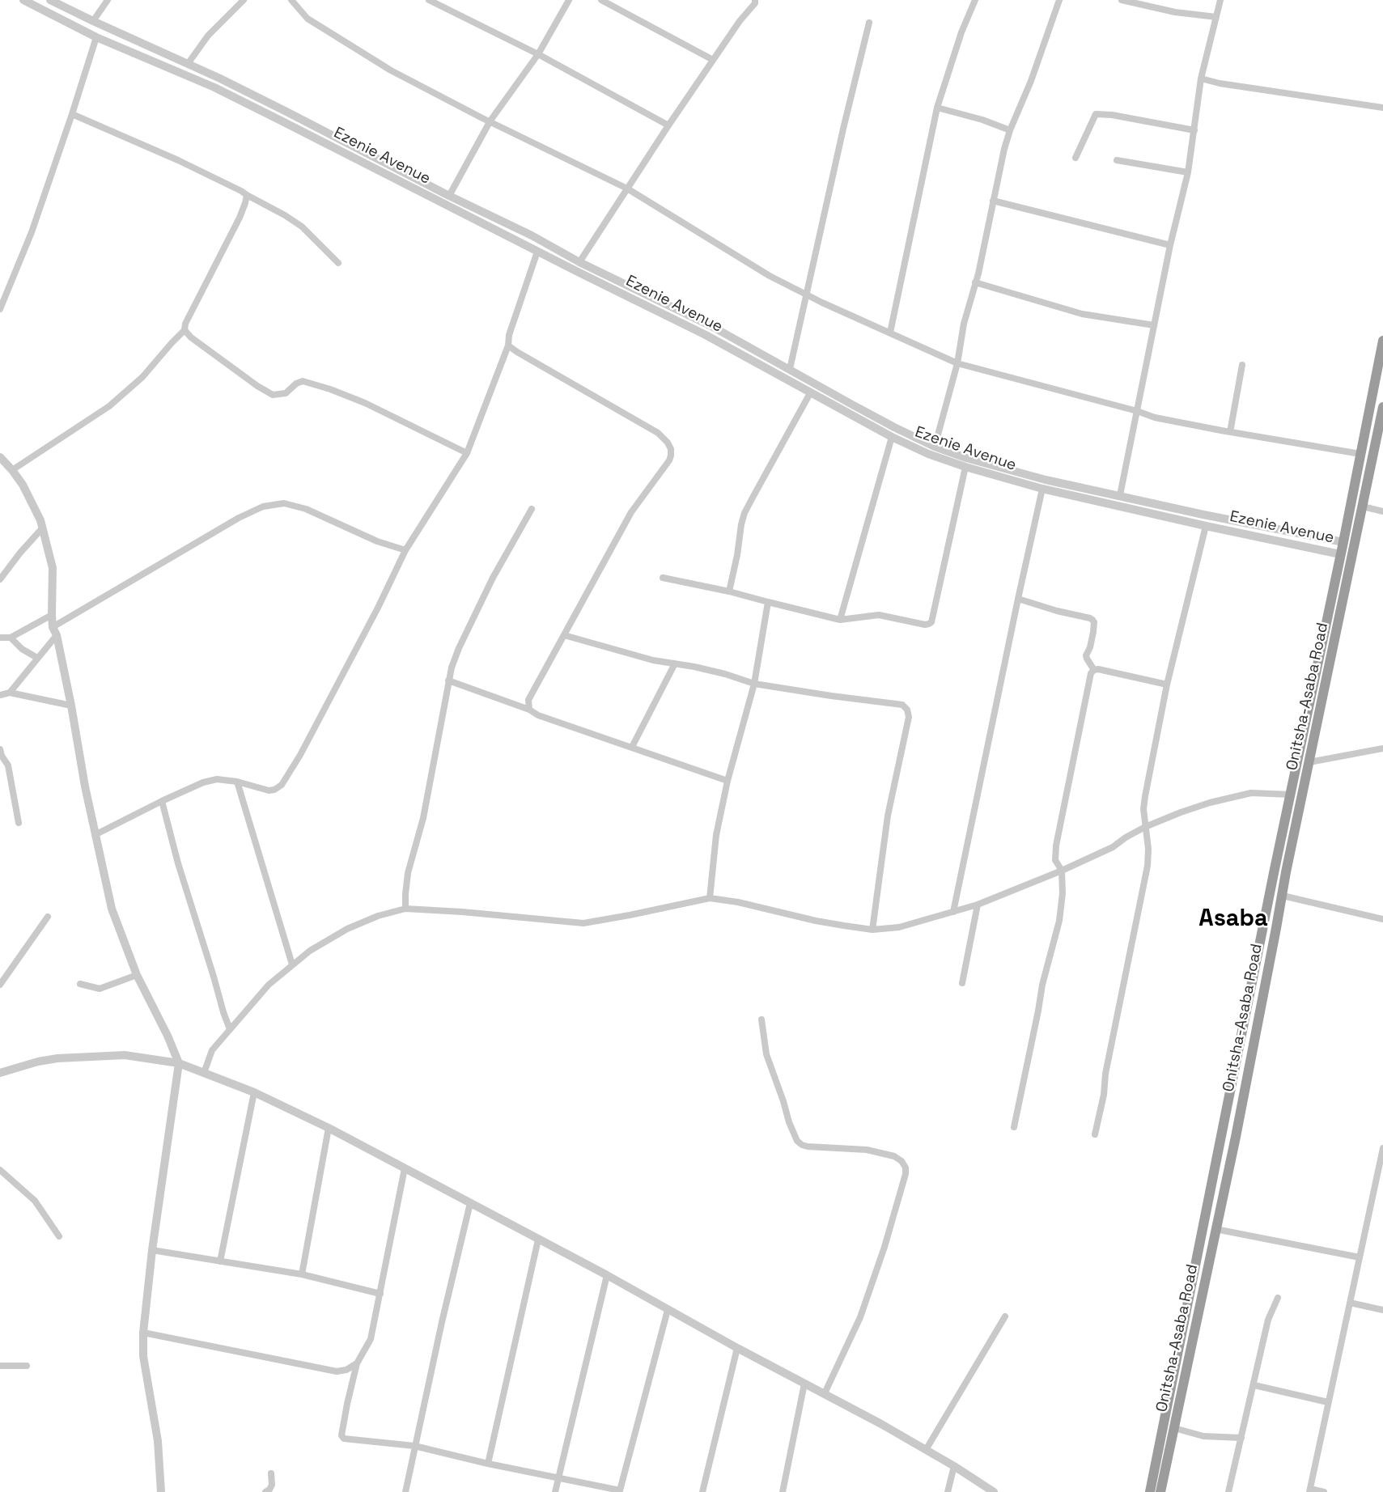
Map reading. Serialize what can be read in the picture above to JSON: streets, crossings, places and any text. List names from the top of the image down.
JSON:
{
  "streets": {
    "highway": ["Onitsha-Asaba Road"],
    "street": ["Ezenie Avenue"]
  },
  "districts": ["Asaba"]
}
